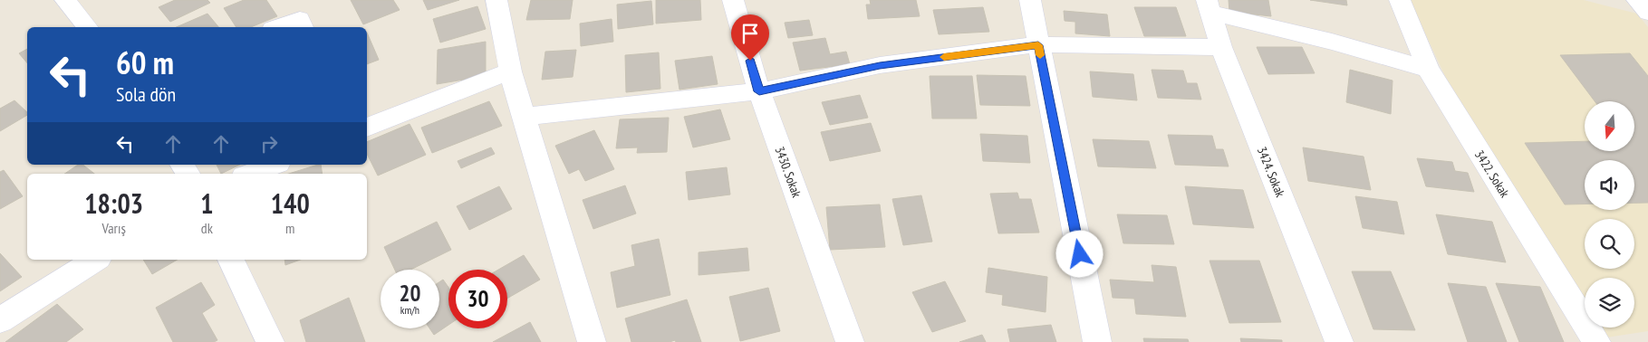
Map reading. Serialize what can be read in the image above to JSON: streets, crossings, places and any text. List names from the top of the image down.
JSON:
{
  "streets": {
    "street": ["3430. Sokak", "3424. Sokak", "3422. Sokak"]
  },
  "north": "bottom",
  "page": {
    "turn": ["60 m", "Sola dön"],
    "eta": [
      "18:03",
      "Varış",
      "1",
      "dk",
      "140",
      "m"
    ],
    "speed": "20 km/h",
    "limit": "30"
  }
}
